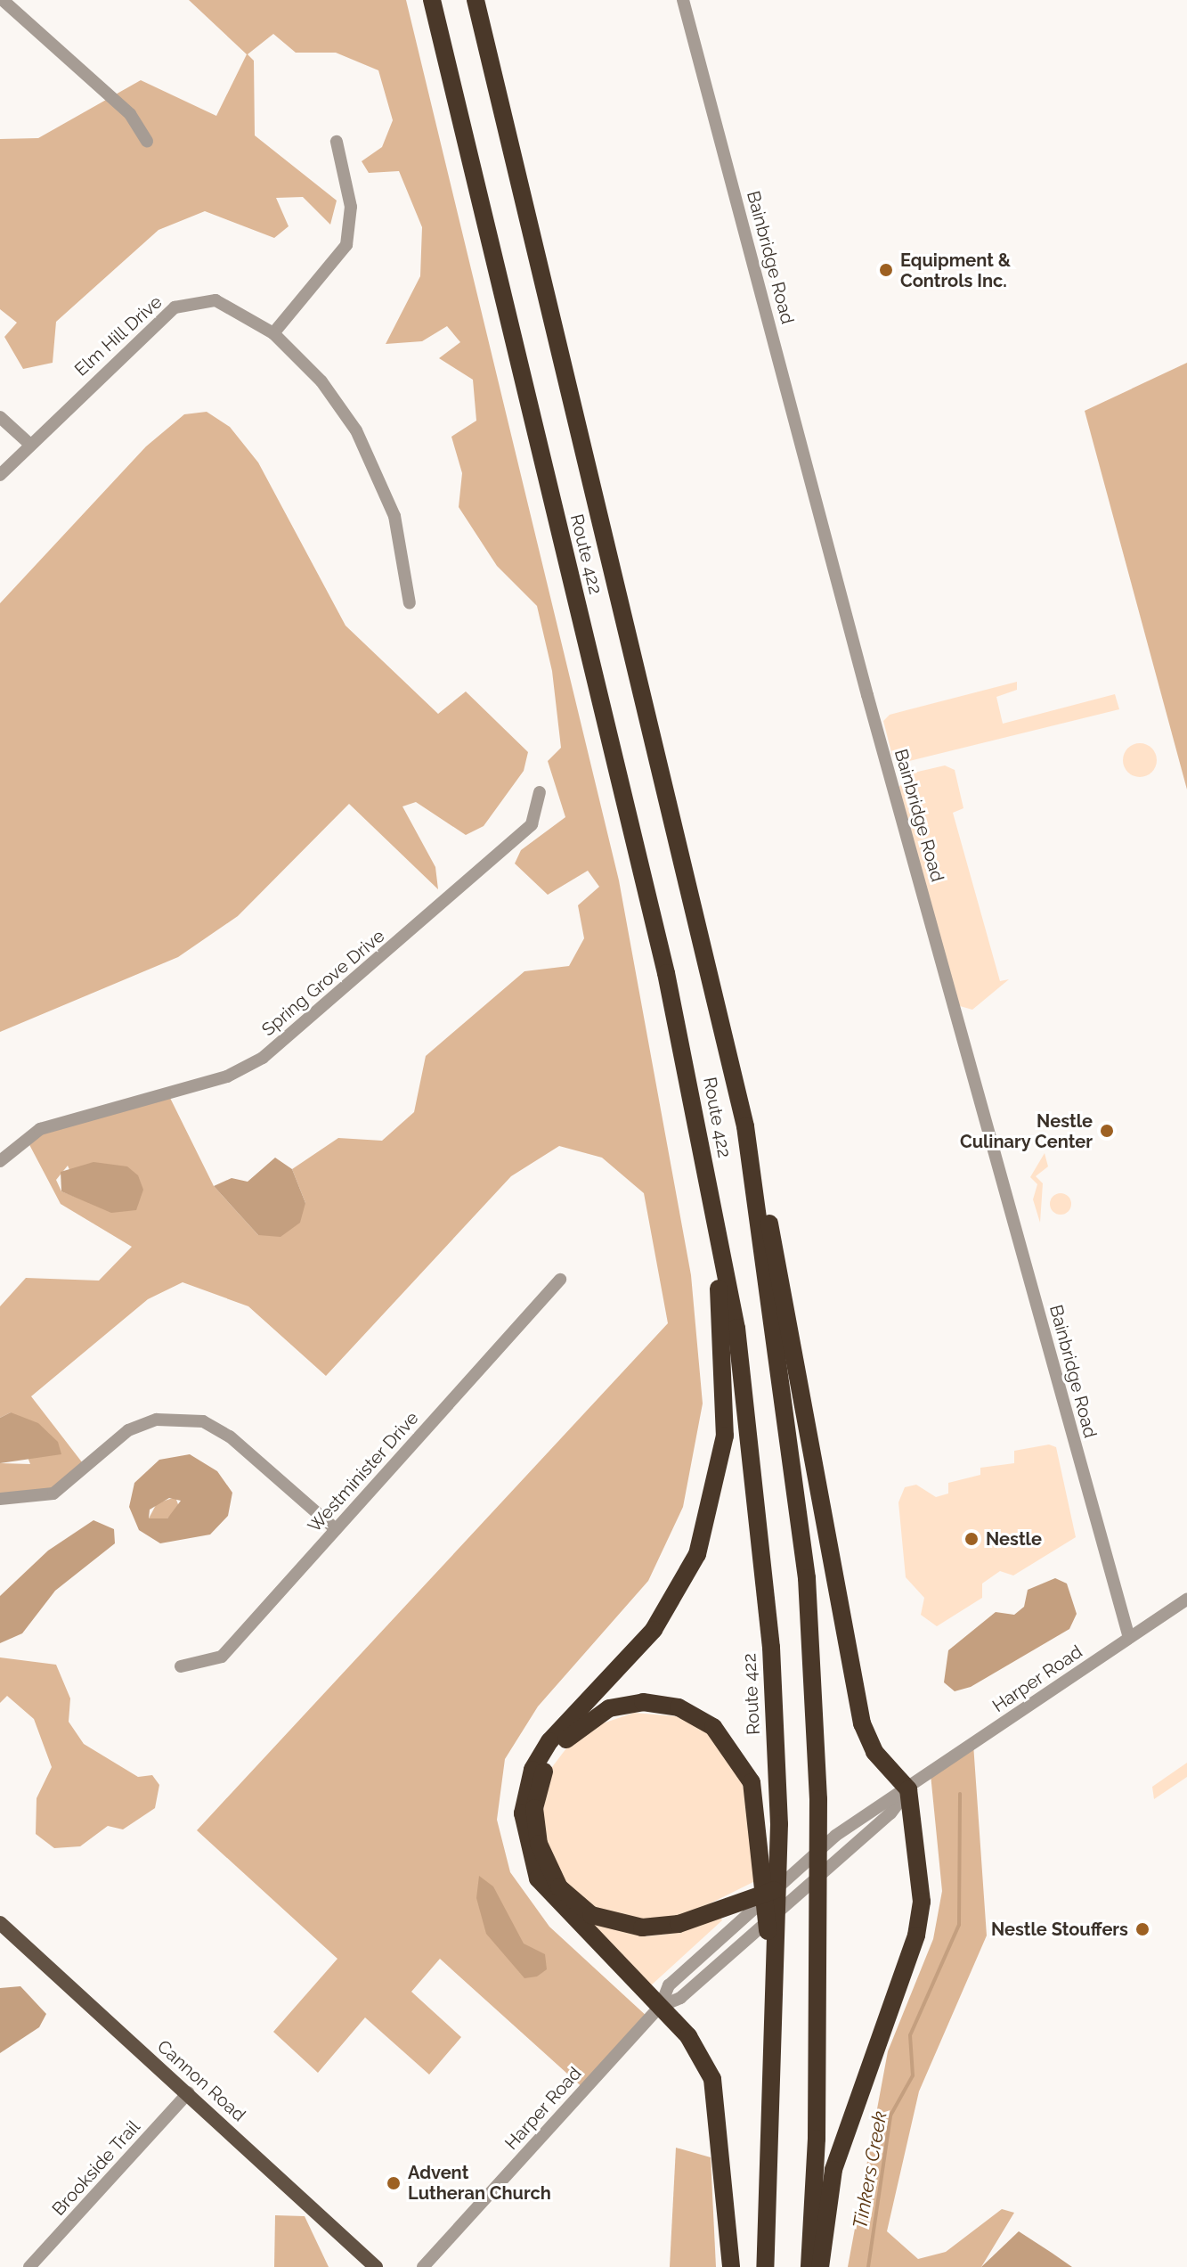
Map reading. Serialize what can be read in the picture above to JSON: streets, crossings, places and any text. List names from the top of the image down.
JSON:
{
  "streets": {
    "highway": ["Route 422"],
    "main road": ["Cannon Road"],
    "street": [
      "Bainbridge Road",
      "Elm Hill Drive",
      "Spring Grove Drive",
      "Westminister Drive",
      "Harper Road",
      "Brookside Trail"
    ]
  },
  "crossings": [
    ["Bainbridge Road", "Harper Road"],
    ["Cannon Road", "Brookside Trail"]
  ],
  "water": ["Tinkers Creek"],
  "places": [
    "Equipment & Controls Inc.",
    "Nestle Culinary Center",
    "Nestle",
    "Nestle Stouffers",
    "Advent Lutheran Church"
  ]
}
